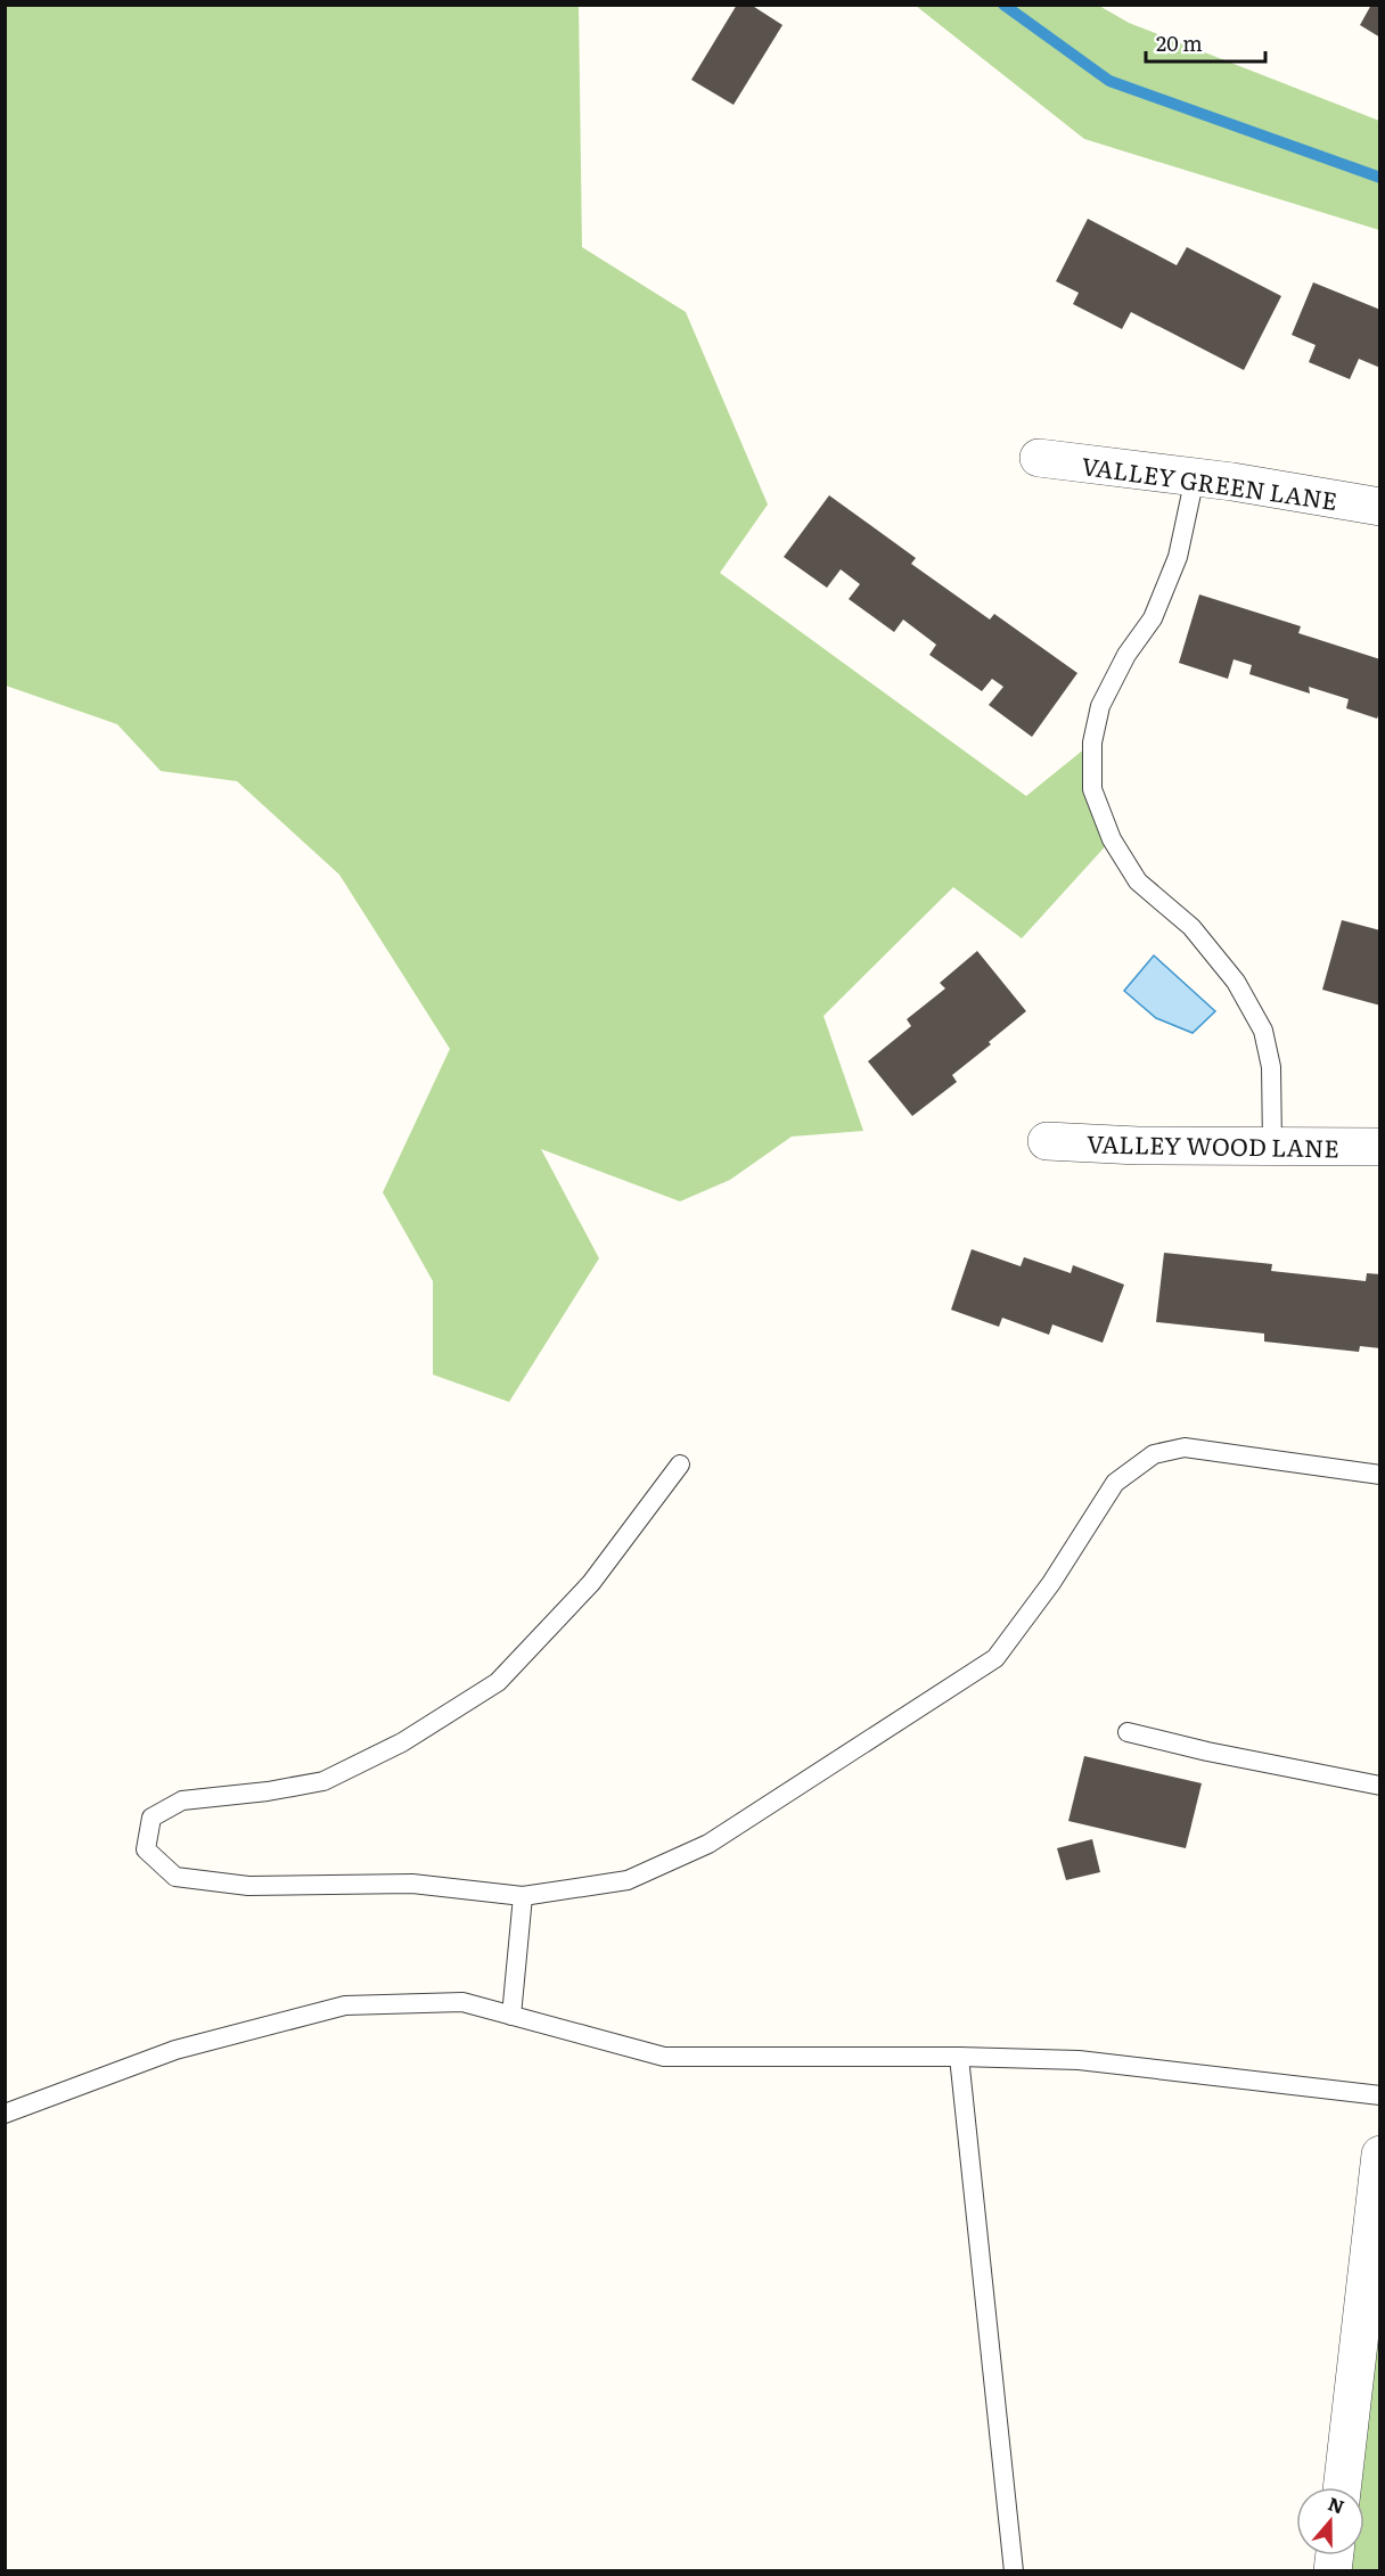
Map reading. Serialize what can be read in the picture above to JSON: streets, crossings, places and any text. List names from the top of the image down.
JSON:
{
  "streets": {
    "street": ["VALLEY GREEN LANE", "VALLEY WOOD LANE"]
  },
  "scale_bar": "20 m",
  "north": "top"
}
